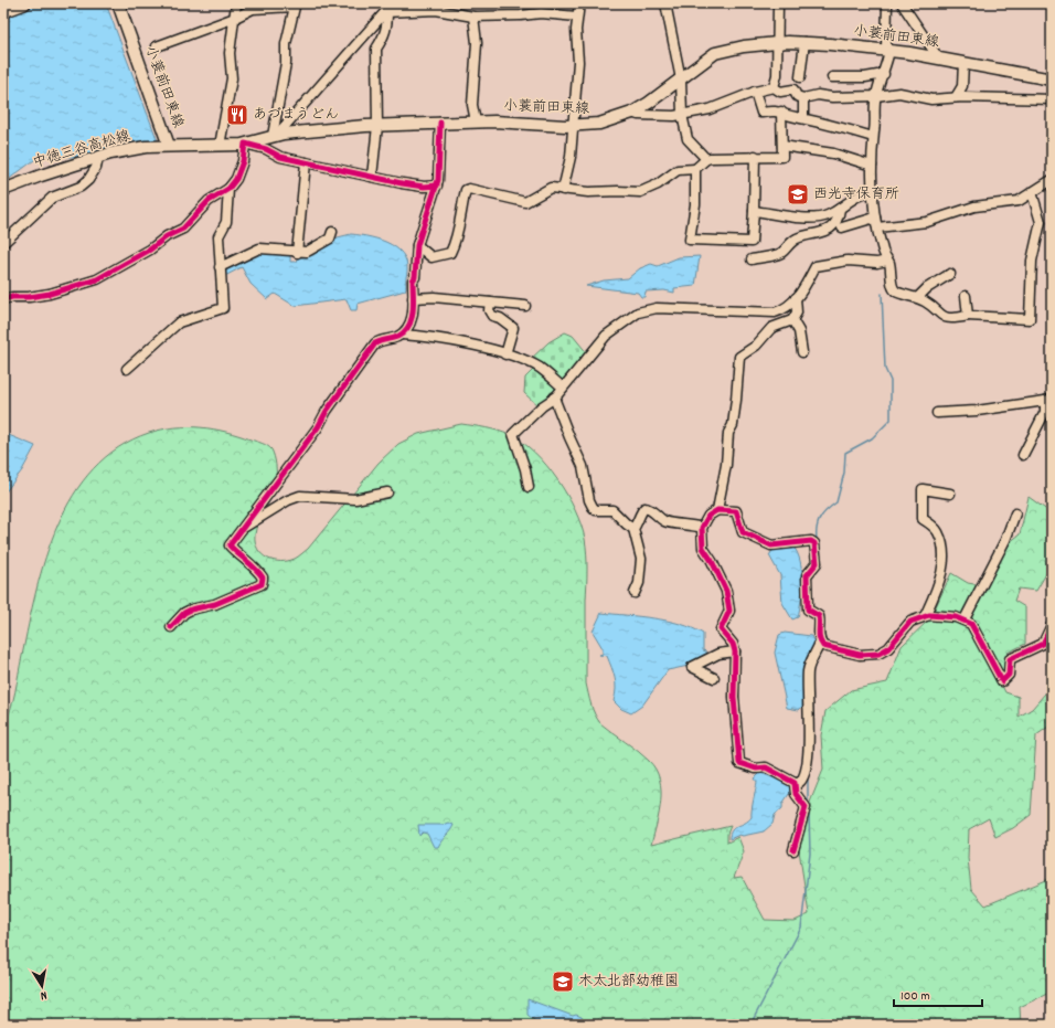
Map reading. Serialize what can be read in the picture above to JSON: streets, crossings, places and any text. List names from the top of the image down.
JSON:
{
  "streets": {
    "main road": ["小蓑前田東線", "中徳三谷高松線"]
  },
  "crossings": [
    ["小蓑前田東線", "中徳三谷高松線"]
  ],
  "places": {
    "restaurant": ["あづまうどん"],
    "school or university": ["西光寺保育所", "木太北部幼稚園"]
  },
  "scale_bar": "100 m",
  "north": "bottom"
}
